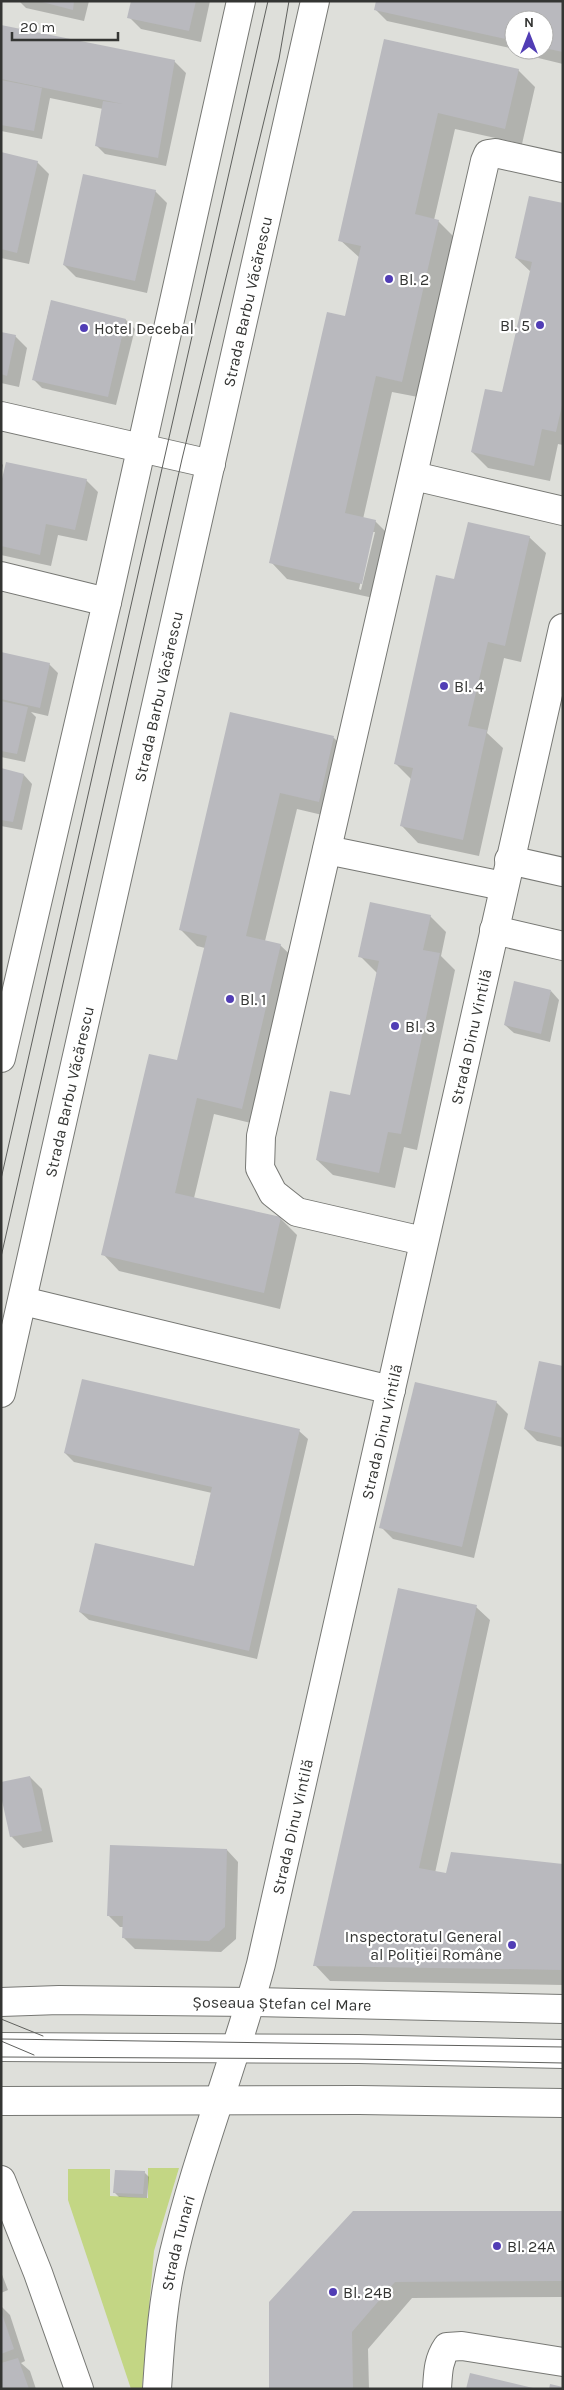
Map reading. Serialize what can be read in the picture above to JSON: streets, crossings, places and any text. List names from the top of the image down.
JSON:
{
  "streets": {
    "main road": [
      "Strada Barbu Văcărescu",
      "Strada Dinu Vintilă",
      "Șoseaua Ștefan cel Mare",
      "Strada Tunari"
    ]
  },
  "crossings": [
    ["Strada Dinu Vintilă", "Șoseaua Ștefan cel Mare"],
    ["Strada Dinu Vintilă", "Strada Tunari"]
  ],
  "places": [
    "Bl. 2",
    "Bl. 5",
    "Hotel Decebal",
    "Bl. 4",
    "Bl. 1",
    "Bl. 3",
    "Inspectoratul General al Poliției Române",
    "Bl. 24A",
    "Bl. 24B"
  ],
  "scale_bar": "20 m",
  "north": "top"
}
